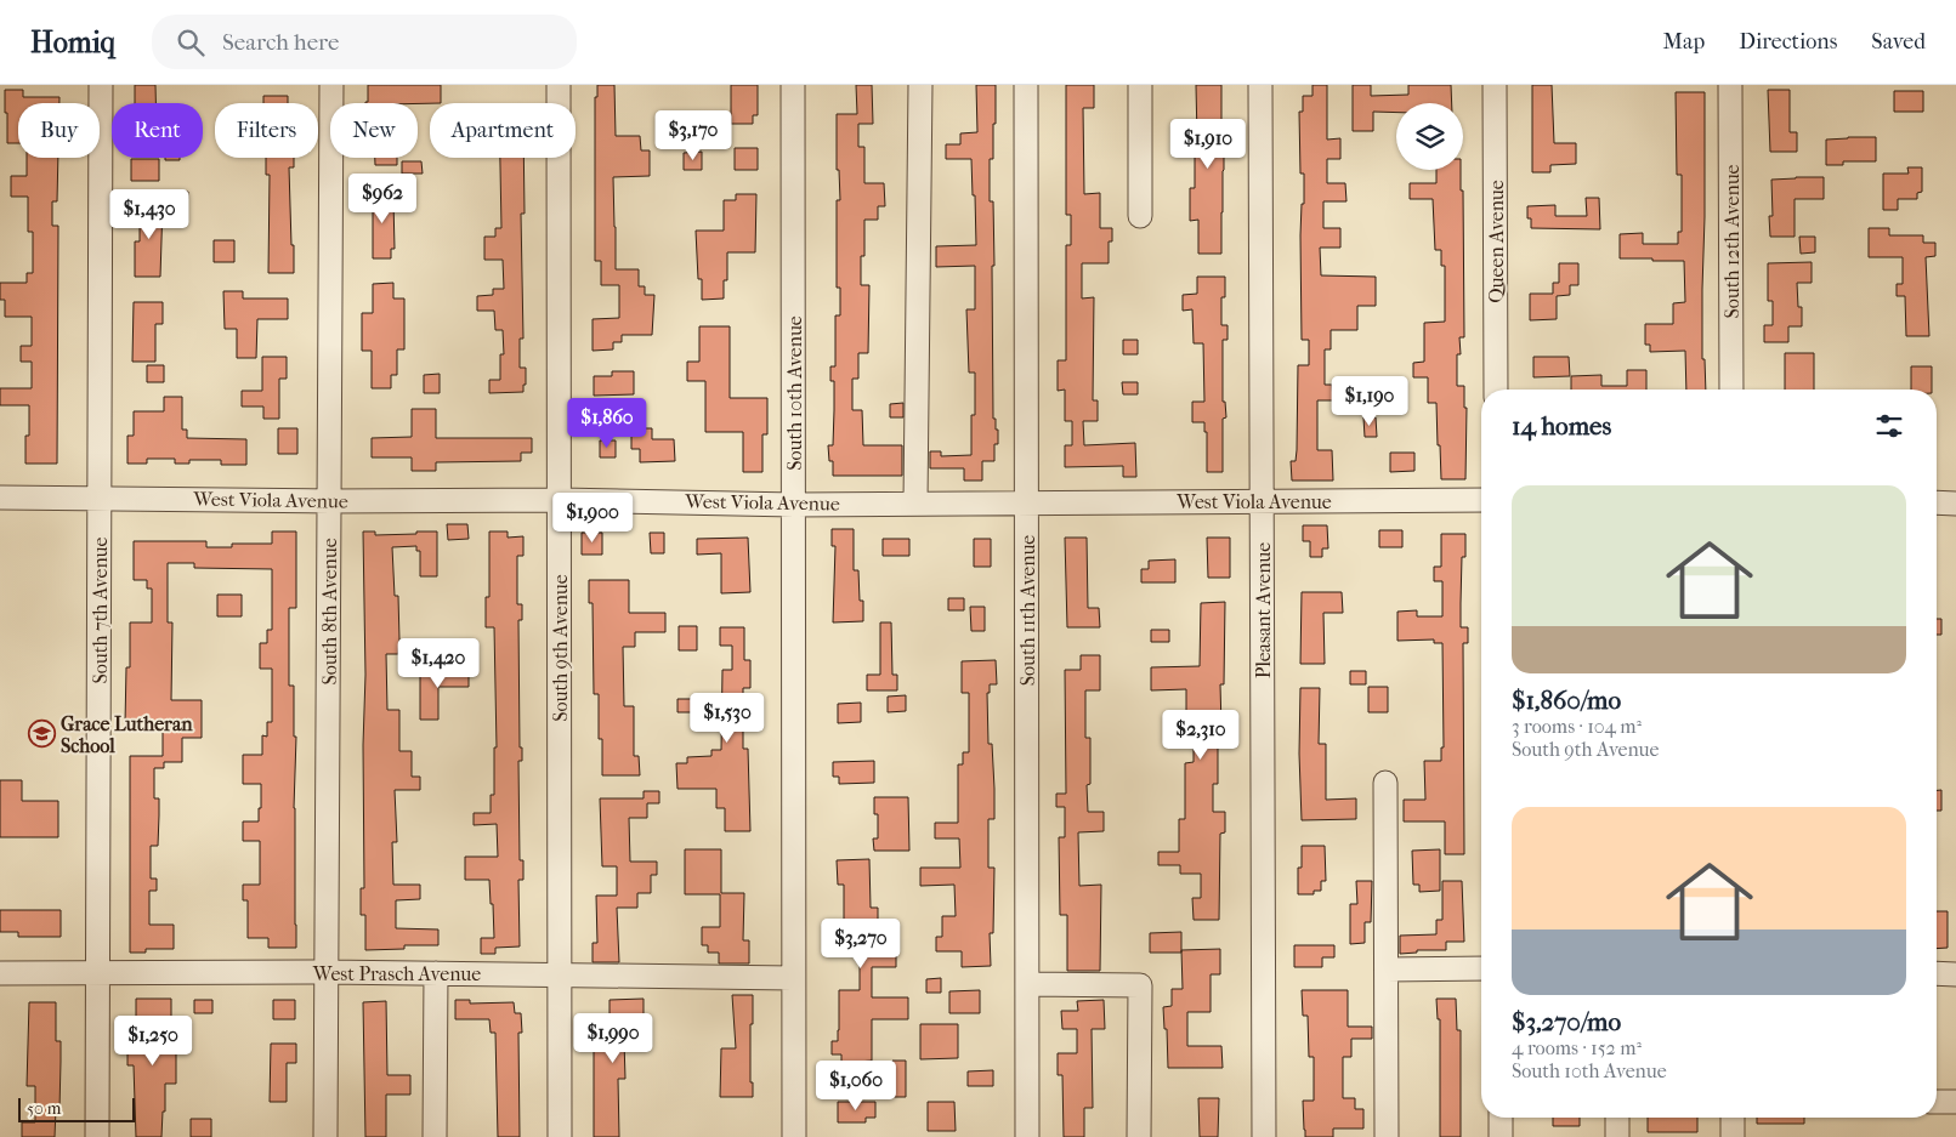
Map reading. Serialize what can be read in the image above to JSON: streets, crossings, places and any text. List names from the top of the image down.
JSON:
{
  "streets": {
    "street": [
      "Queen Avenue",
      "South 12th Avenue",
      "South 10th Avenue",
      "West Viola Avenue",
      "South 7th Avenue",
      "South 11th Avenue",
      "Pleasant Avenue",
      "South 8th Avenue",
      "South 9th Avenue",
      "West Prasch Avenue"
    ]
  },
  "crossings": [
    ["South 10th Avenue", "West Viola Avenue"],
    ["South 10th Avenue", "West Prasch Avenue"],
    ["West Viola Avenue", "South 7th Avenue"],
    ["West Viola Avenue", "South 11th Avenue"],
    ["West Viola Avenue", "Pleasant Avenue"],
    ["West Viola Avenue", "South 8th Avenue"],
    ["West Viola Avenue", "South 9th Avenue"],
    ["South 7th Avenue", "West Prasch Avenue"],
    ["South 8th Avenue", "West Prasch Avenue"],
    ["South 9th Avenue", "West Prasch Avenue"]
  ],
  "places": {
    "school or university": ["Grace Lutheran School"]
  },
  "scale_bar": "50 m",
  "page": {
    "header": "Homiq",
    "search": "Search here",
    "nav": ["Map", "Directions", "Saved"],
    "chip": [
      "Buy",
      "Rent",
      "Filters",
      "New",
      "Apartment"
    ],
    "price": [
      "$3,170",
      "$1,910",
      "$962",
      "$1,430",
      "$1,190",
      "$1,860",
      "$1,900",
      "$1,420",
      "$1,530",
      "$2,310",
      "$3,270",
      "$1,990",
      "$1,250",
      "$1,060"
    ],
    "heading": "14 homes",
    "list": [
      {
        "name": "$1,860/mo",
        "note": "3 rooms · 104 m² · South 9th Avenue"
      },
      {
        "name": "$3,270/mo",
        "note": "4 rooms · 152 m² · South 10th Avenue"
      }
    ],
    "scale": "50 m"
  }
}
